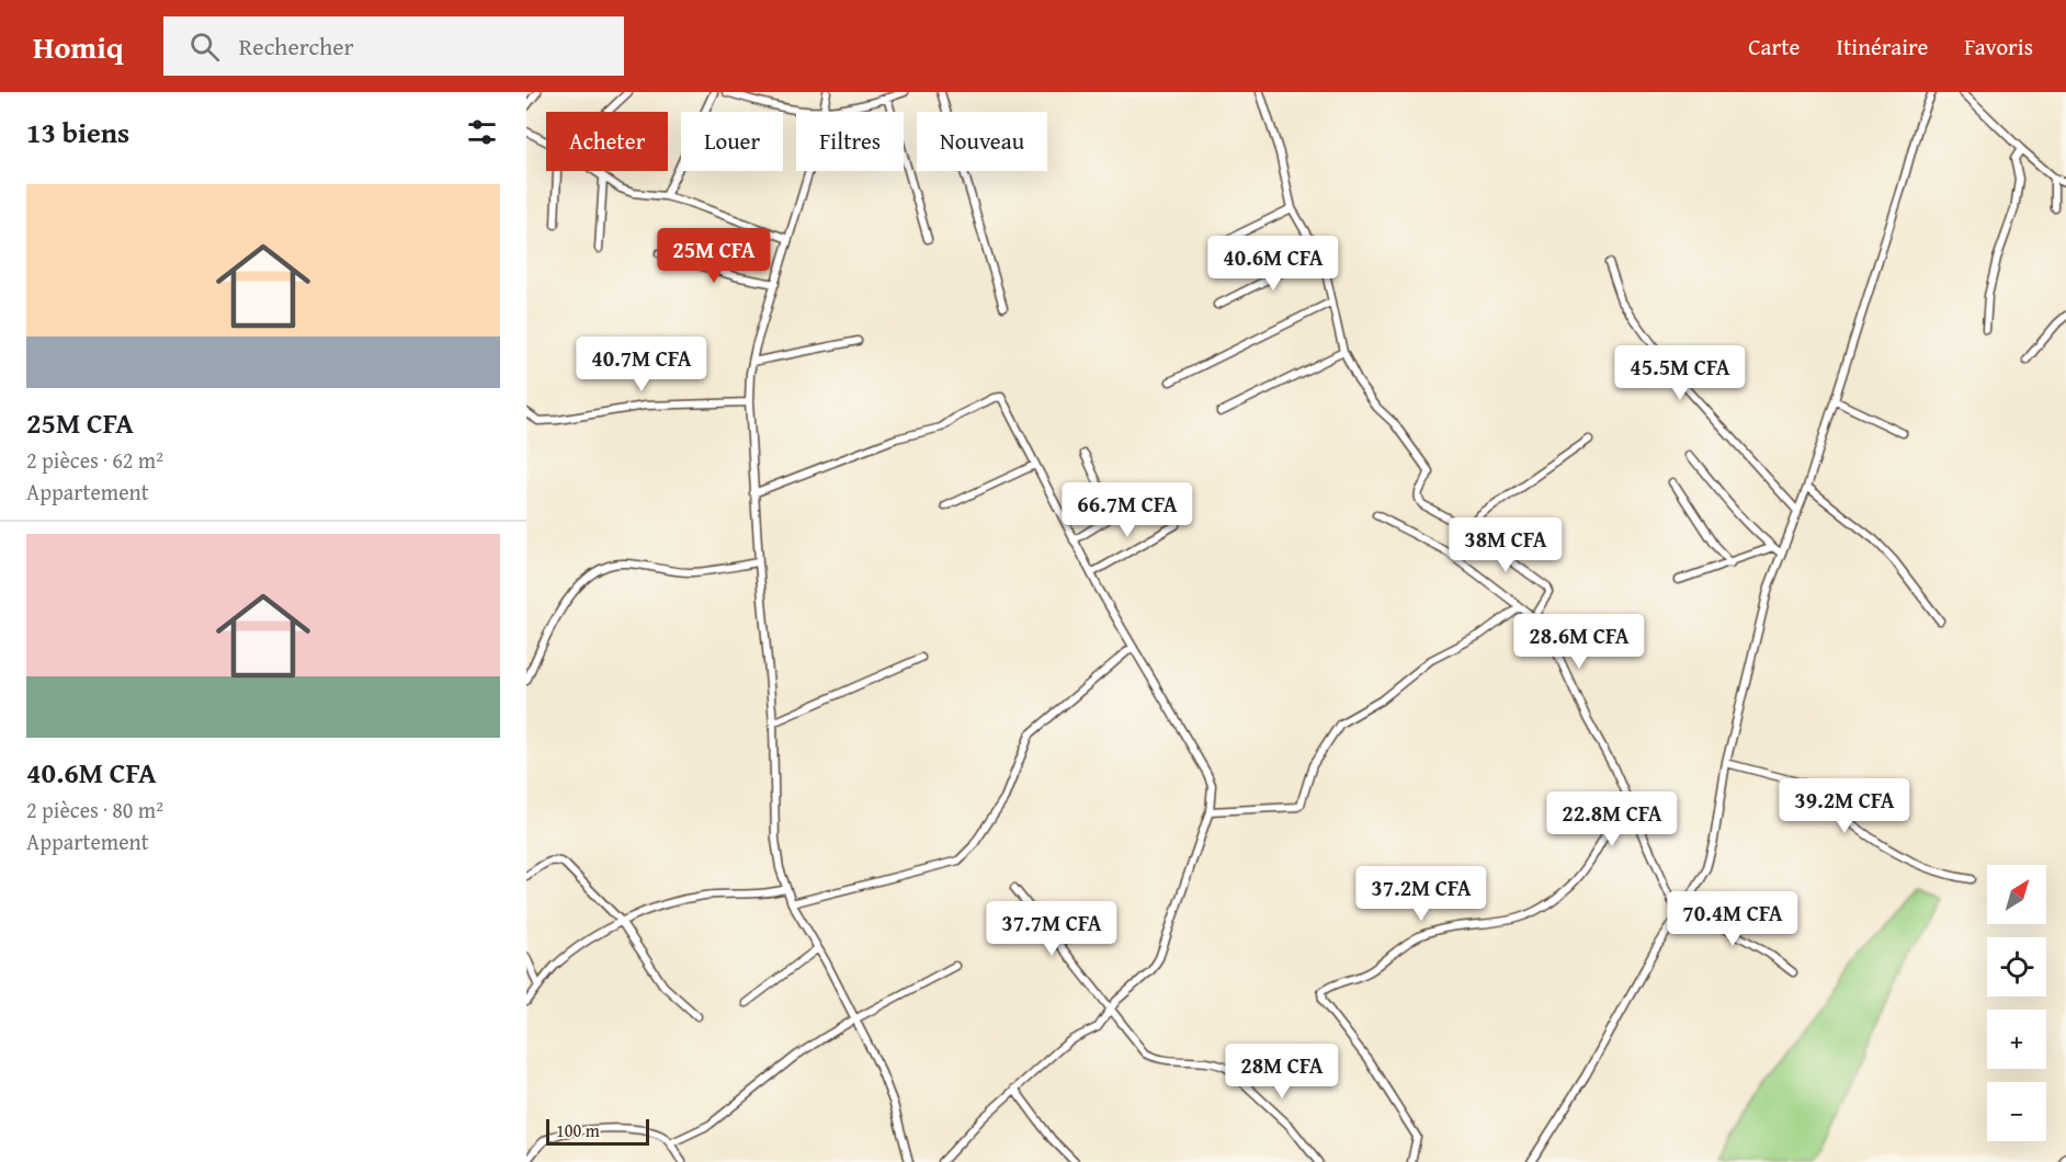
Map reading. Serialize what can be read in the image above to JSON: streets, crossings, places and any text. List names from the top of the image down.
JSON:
{
  "scale_bar": "100 m",
  "north": "top right",
  "page": {
    "header": "Homiq",
    "search": "Rechercher",
    "nav": ["Carte", "Itinéraire", "Favoris"],
    "heading": "13 biens",
    "chip": [
      "Acheter",
      "Louer",
      "Filtres",
      "Nouveau"
    ],
    "list": [
      {
        "name": "25M CFA",
        "note": "2 pièces · 62 m² · Appartement"
      },
      {
        "name": "40.6M CFA",
        "note": "2 pièces · 80 m² · Appartement"
      }
    ],
    "price": [
      "25M CFA",
      "40.6M CFA",
      "40.7M CFA",
      "45.5M CFA",
      "66.7M CFA",
      "38M CFA",
      "28.6M CFA",
      "39.2M CFA",
      "22.8M CFA",
      "37.2M CFA",
      "70.4M CFA",
      "37.7M CFA",
      "28M CFA"
    ],
    "map_buttons": ["+", "−"],
    "scale": "100 m"
  }
}
